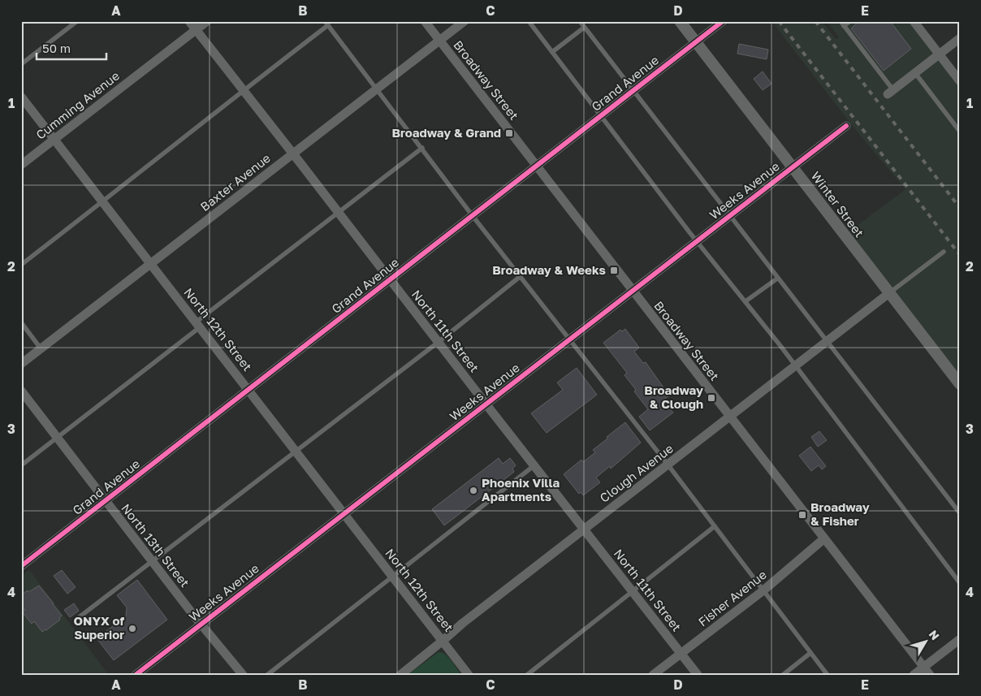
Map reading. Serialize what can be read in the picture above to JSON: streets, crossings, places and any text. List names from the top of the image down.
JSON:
{
  "streets": {
    "street": [
      "Broadway Street",
      "Grand Avenue",
      "Cumming Avenue",
      "Baxter Avenue",
      "Weeks Avenue",
      "Winter Street",
      "North 12th Street",
      "North 11th Street",
      "Clough Avenue",
      "North 13th Street",
      "Fisher Avenue"
    ]
  },
  "crossings": [
    ["Broadway Street", "Grand Avenue"],
    ["Broadway Street", "Baxter Avenue"],
    ["Broadway Street", "Weeks Avenue"],
    ["Broadway Street", "Clough Avenue"],
    ["Broadway Street", "Fisher Avenue"],
    ["Grand Avenue", "Winter Street"],
    ["Grand Avenue", "North 12th Street"],
    ["Grand Avenue", "North 11th Street"],
    ["Grand Avenue", "North 13th Street"],
    ["Cumming Avenue", "North 12th Street"],
    ["Cumming Avenue", "North 11th Street"],
    ["Baxter Avenue", "North 12th Street"],
    ["Baxter Avenue", "North 11th Street"],
    ["Weeks Avenue", "Winter Street"],
    ["Weeks Avenue", "North 12th Street"],
    ["Weeks Avenue", "North 11th Street"],
    ["Weeks Avenue", "North 13th Street"],
    ["Winter Street", "Clough Avenue"],
    ["North 12th Street", "Clough Avenue"],
    ["North 11th Street", "Clough Avenue"],
    ["North 11th Street", "Fisher Avenue"]
  ],
  "places": {
    "transit": [
      "Broadway & Grand",
      "Broadway & Weeks",
      "Broadway & Clough",
      "Broadway & Fisher"
    ],
    "other": ["Phoenix Villa Apartments", "ONYX of Superior"]
  },
  "scale_bar": "50 m",
  "north": "top right",
  "grid": {
    "columns": [
      "A",
      "B",
      "C",
      "D",
      "E"
    ],
    "rows": [
      "1",
      "2",
      "3",
      "4"
    ]
  }
}
